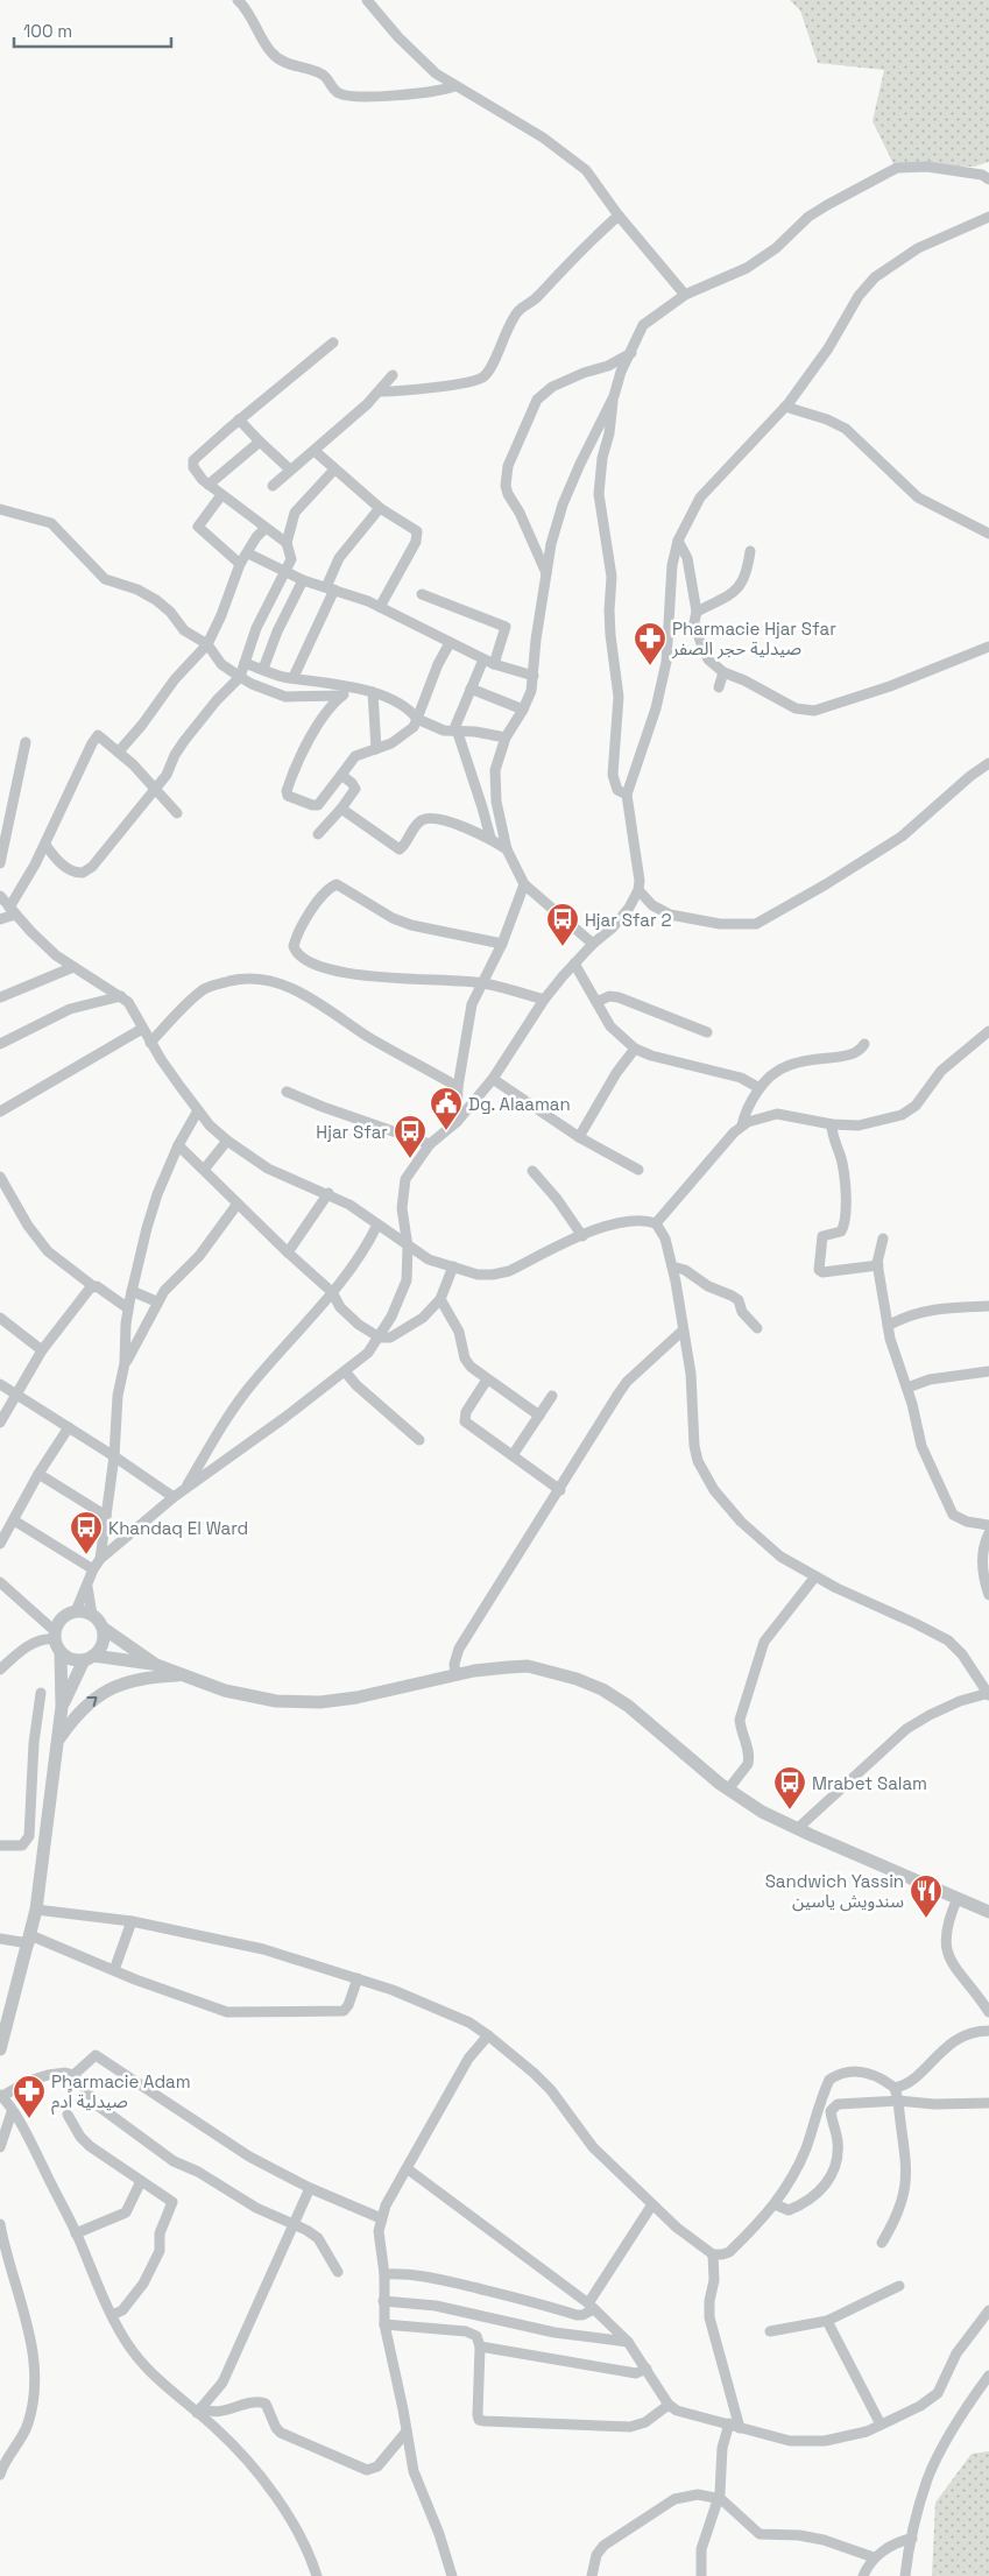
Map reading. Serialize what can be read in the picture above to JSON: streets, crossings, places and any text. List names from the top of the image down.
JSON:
{
  "places": {
    "pharmacy": ["Pharmacie Hjar Sfar صيدلية حجر الصفر", "Pharmacie Adam صيدلية اًدم"],
    "bus stop": [
      "Hjar Sfar 2",
      "Hjar Sfar",
      "Khandaq El Ward",
      "Mrabet Salam"
    ],
    "public building": ["Dg. Alaaman"],
    "restaurant": ["Sandwich Yassin سندويش ياسين"]
  },
  "scale_bar": "100 m"
}
